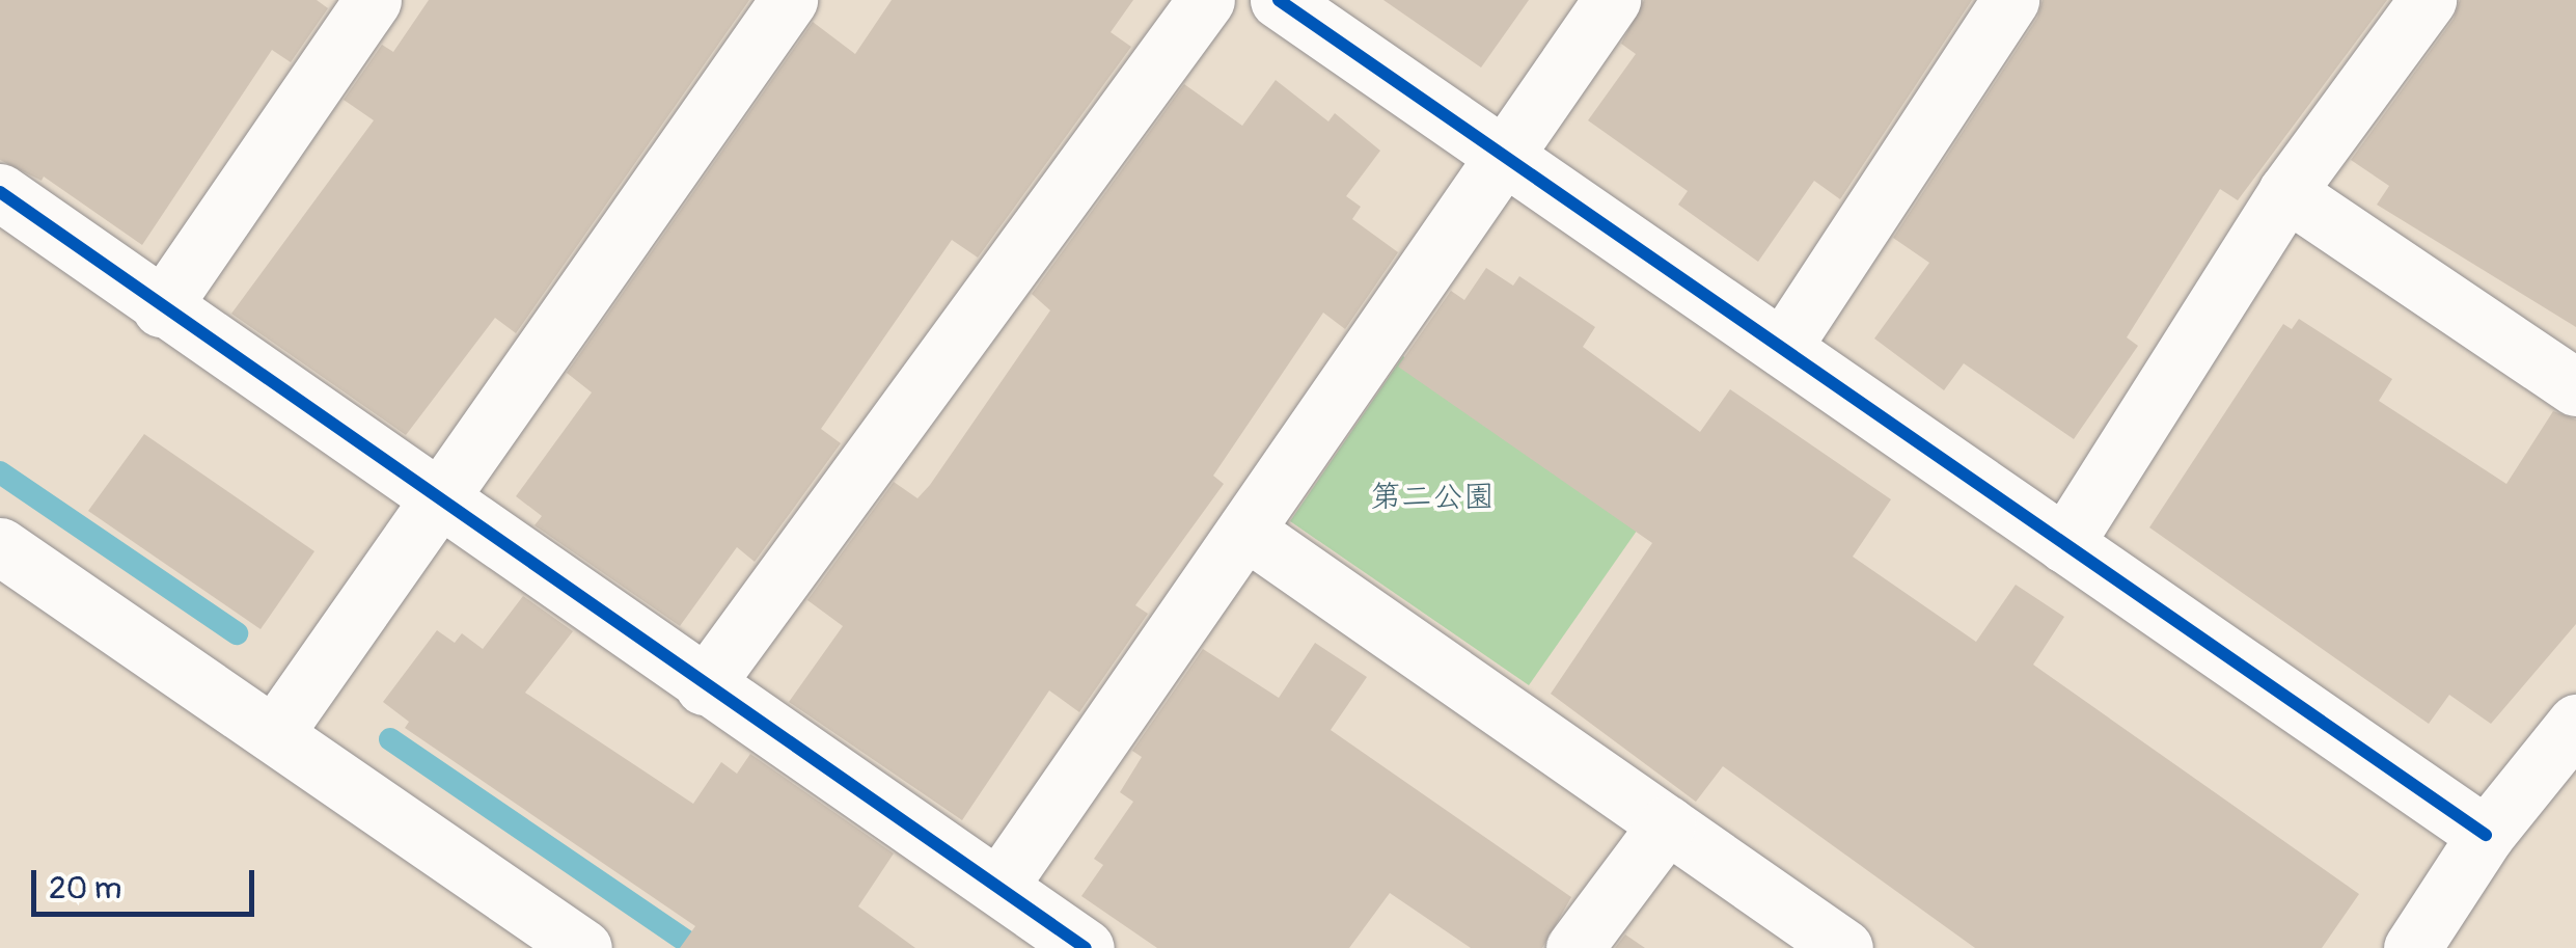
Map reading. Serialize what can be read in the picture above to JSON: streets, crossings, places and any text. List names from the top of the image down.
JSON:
{
  "parks": ["第二公園"],
  "scale_bar": "20 m"
}
